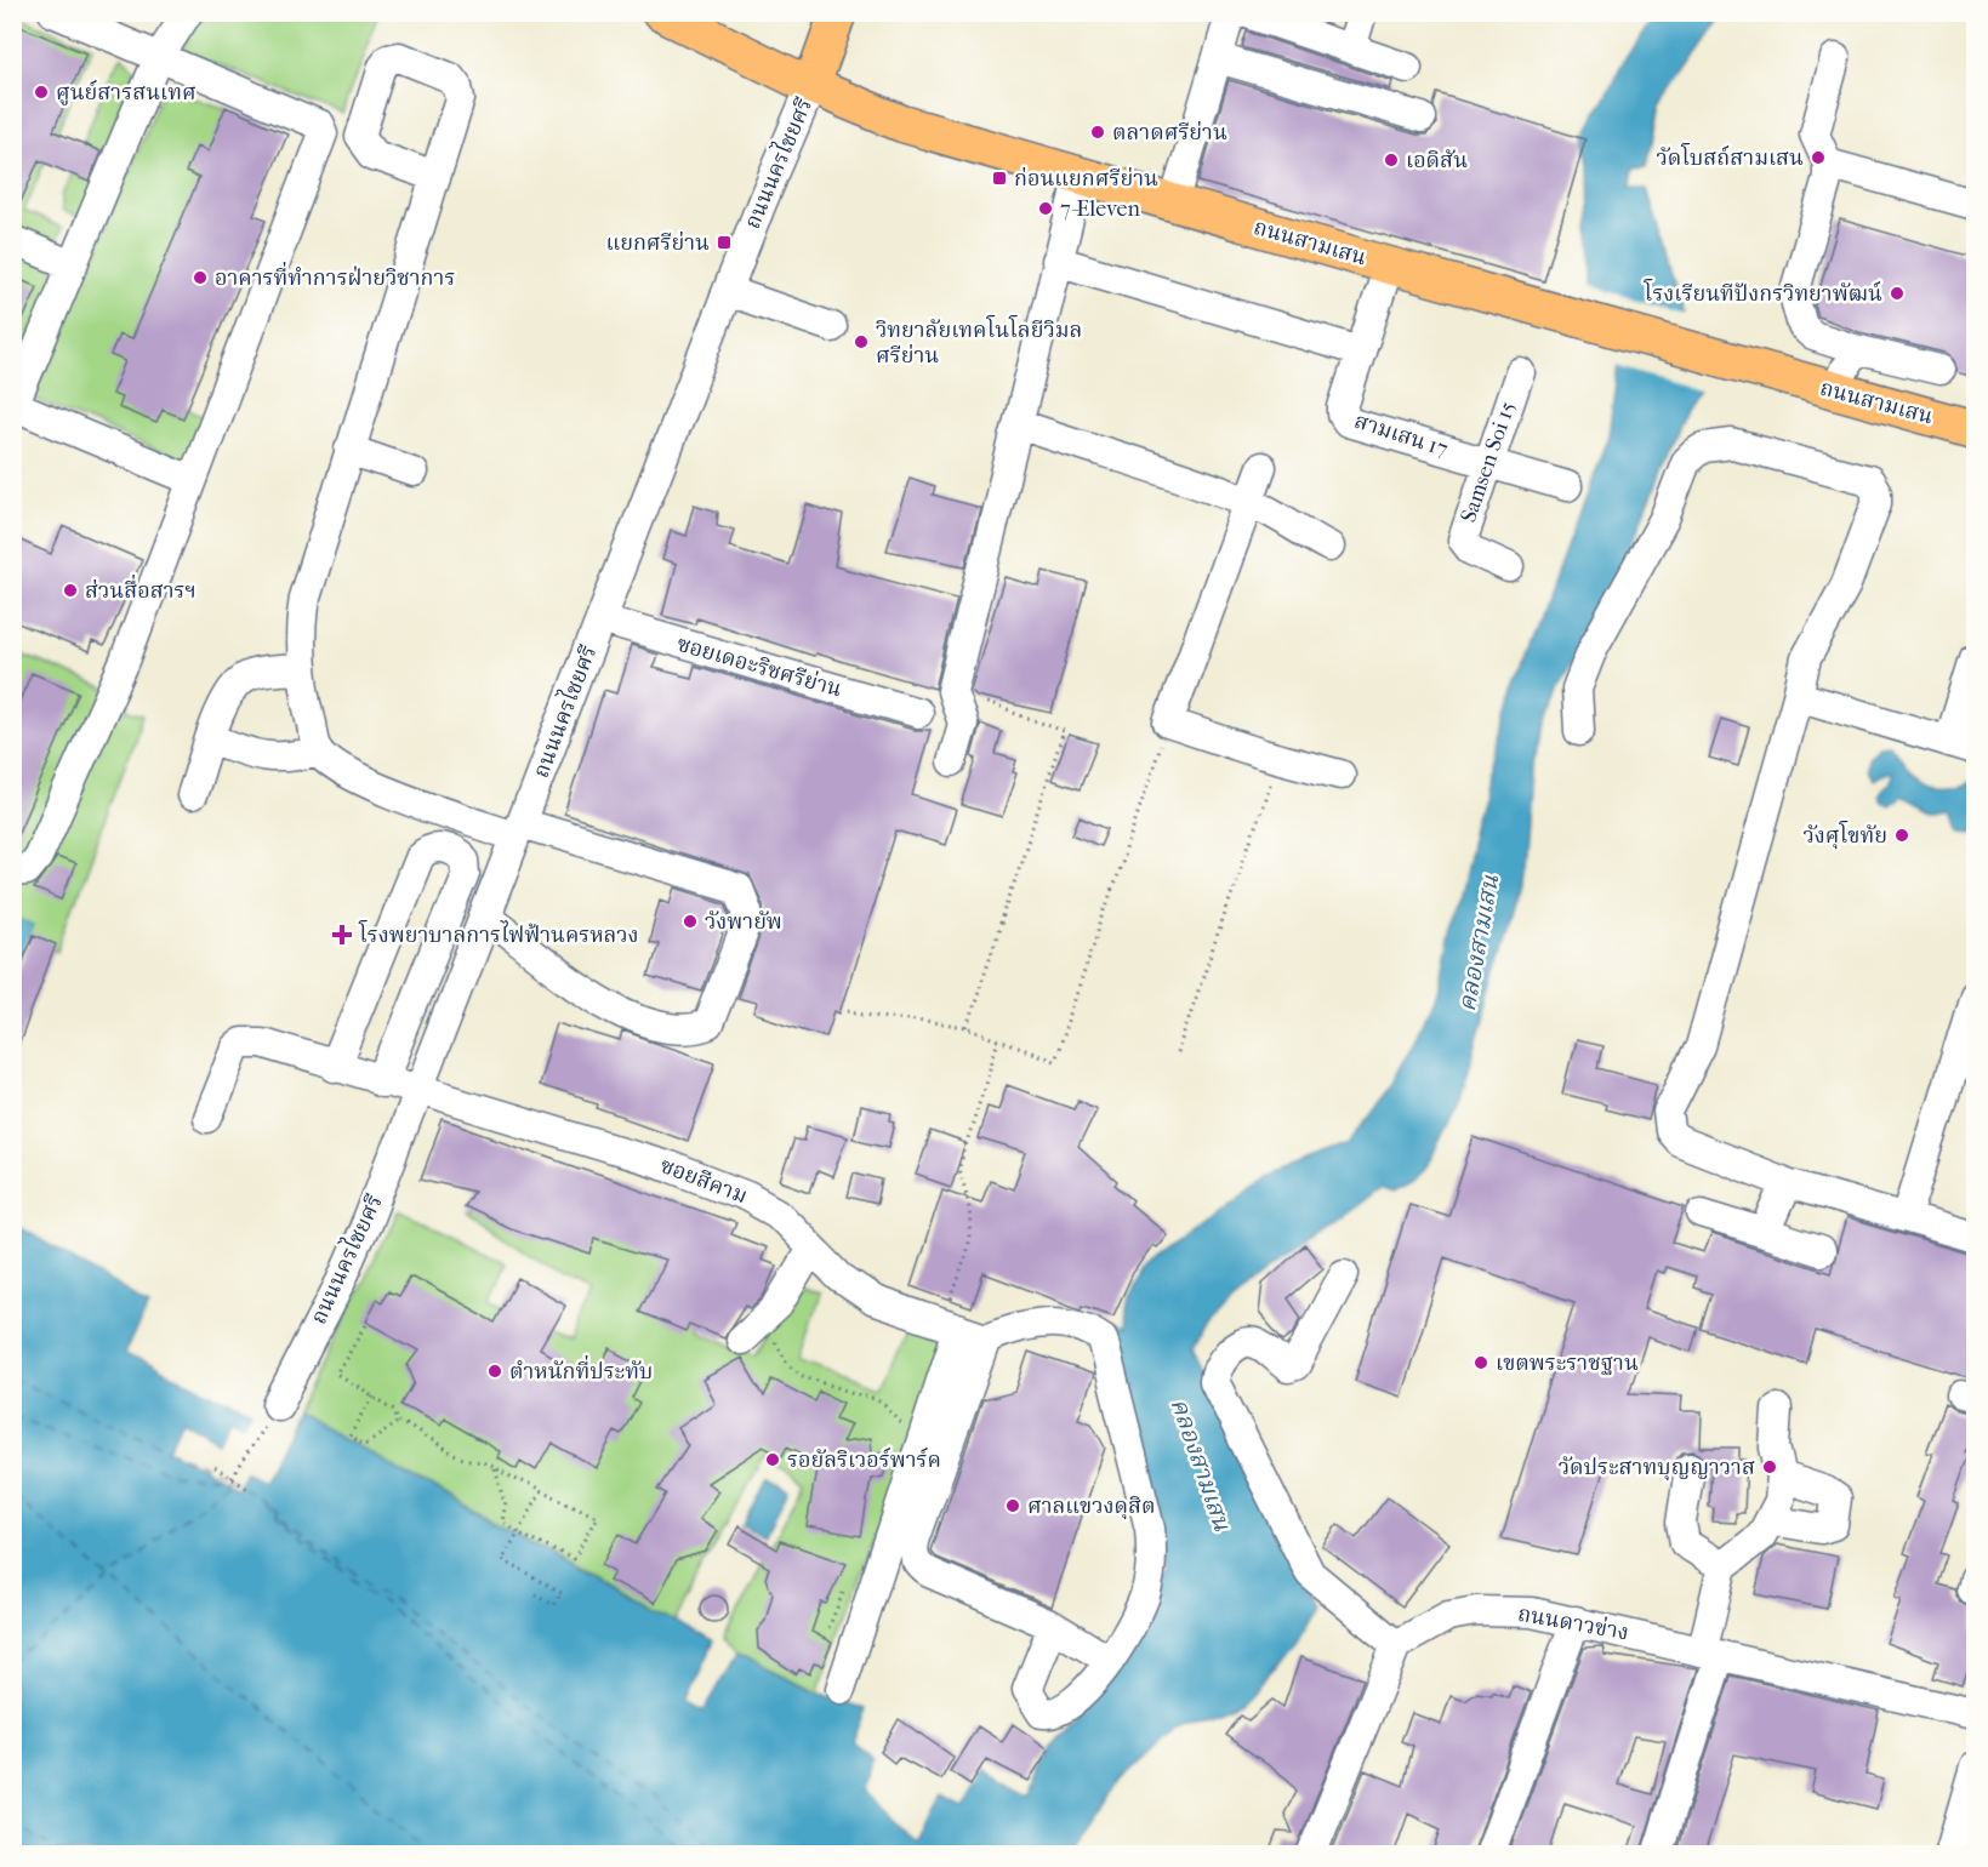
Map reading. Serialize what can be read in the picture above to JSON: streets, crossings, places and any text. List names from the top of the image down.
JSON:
{
  "streets": {
    "main road": ["ถนนนครไชยศรี", "ถนนสามเสน"],
    "street": [
      "สามเสน 17",
      "Samsen Soi 15",
      "ซอยเดอะริชศรีย่าน",
      "ซอยสีคาม",
      "ถนนดาวข่าง"
    ]
  },
  "crossings": [
    ["ถนนนครไชยศรี", "ถนนสามเสน"],
    ["ถนนนครไชยศรี", "ซอยเดอะริชศรีย่าน"],
    ["ถนนนครไชยศรี", "ซอยสีคาม"],
    ["ถนนสามเสน", "สามเสน 17"],
    ["สามเสน 17", "Samsen Soi 15"]
  ],
  "water": ["คลองสามเสน"],
  "places": {
    "other": [
      "ศูนย์สารสนเทศ",
      "ตลาดศรีย่าน",
      "วัดโบสถ์สามเสน",
      "เอดิสัน",
      "7-Eleven",
      "อาคารที่ทำการฝ่ายวิชาการ",
      "โรงเรียนทีปังกรวิทยาพัฒน์",
      "วิทยาลัยเทคโนโลยีวิมล ศรีย่าน",
      "ส่วนสื่อสารฯ",
      "วังศุโขทัย",
      "วังพายัพ",
      "เขตพระราชฐาน",
      "ตำหนักที่ประทับ",
      "รอยัลริเวอร์พาร์ค",
      "วัดประสาทบุญญาวาส",
      "ศาลแขวงดุสิต"
    ],
    "transit": ["ก่อนแยกศรีย่าน", "แยกศรีย่าน"],
    "health": ["โรงพยาบาลการไฟฟ้านครหลวง"]
  }
}
